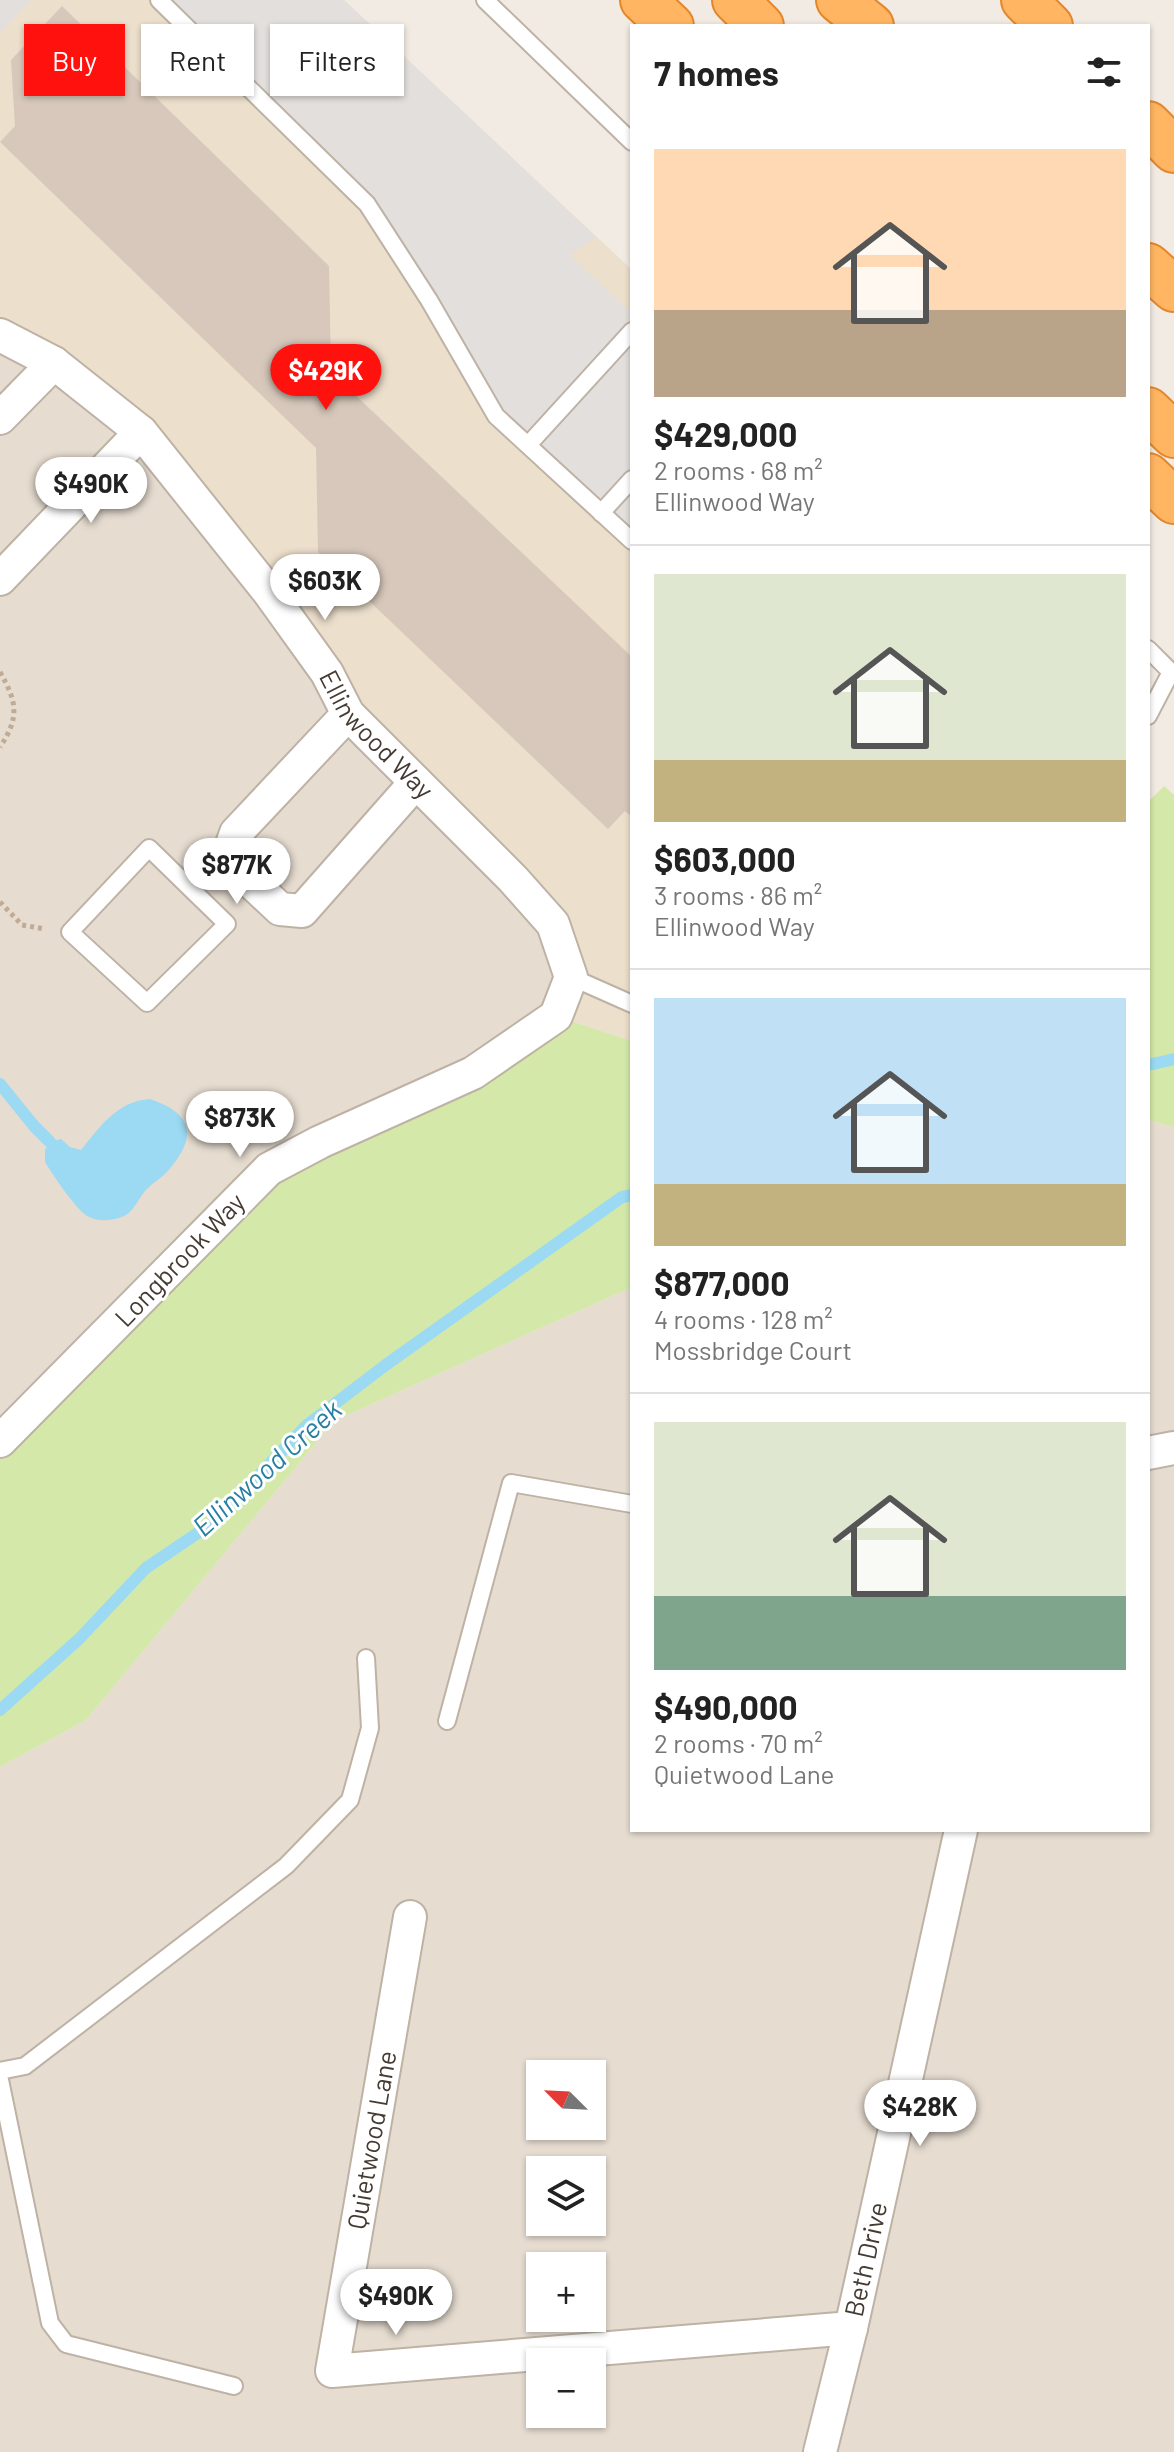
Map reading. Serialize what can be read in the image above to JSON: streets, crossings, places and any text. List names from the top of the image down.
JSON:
{
  "streets": {
    "street": [
      "Ellinwood Way",
      "Longbrook Way",
      "Quietwood Lane",
      "Beth Drive"
    ]
  },
  "crossings": [
    ["Ellinwood Way", "Longbrook Way"],
    ["Quietwood Lane", "Beth Drive"]
  ],
  "water": ["Ellinwood Creek"],
  "north": "top left",
  "page": {
    "chip": ["Buy", "Rent", "Filters"],
    "heading": "7 homes",
    "list": [
      {
        "name": "$429,000",
        "note": "2 rooms · 68 m² · Ellinwood Way"
      },
      {
        "name": "$603,000",
        "note": "3 rooms · 86 m² · Ellinwood Way"
      },
      {
        "name": "$877,000",
        "note": "4 rooms · 128 m² · Mossbridge Court"
      },
      {
        "name": "$490,000",
        "note": "2 rooms · 70 m² · Quietwood Lane"
      }
    ],
    "price": [
      "$429K",
      "$490K",
      "$603K",
      "$877K",
      "$873K",
      "$428K",
      "$490K"
    ],
    "map_buttons": ["+", "−"]
  }
}
